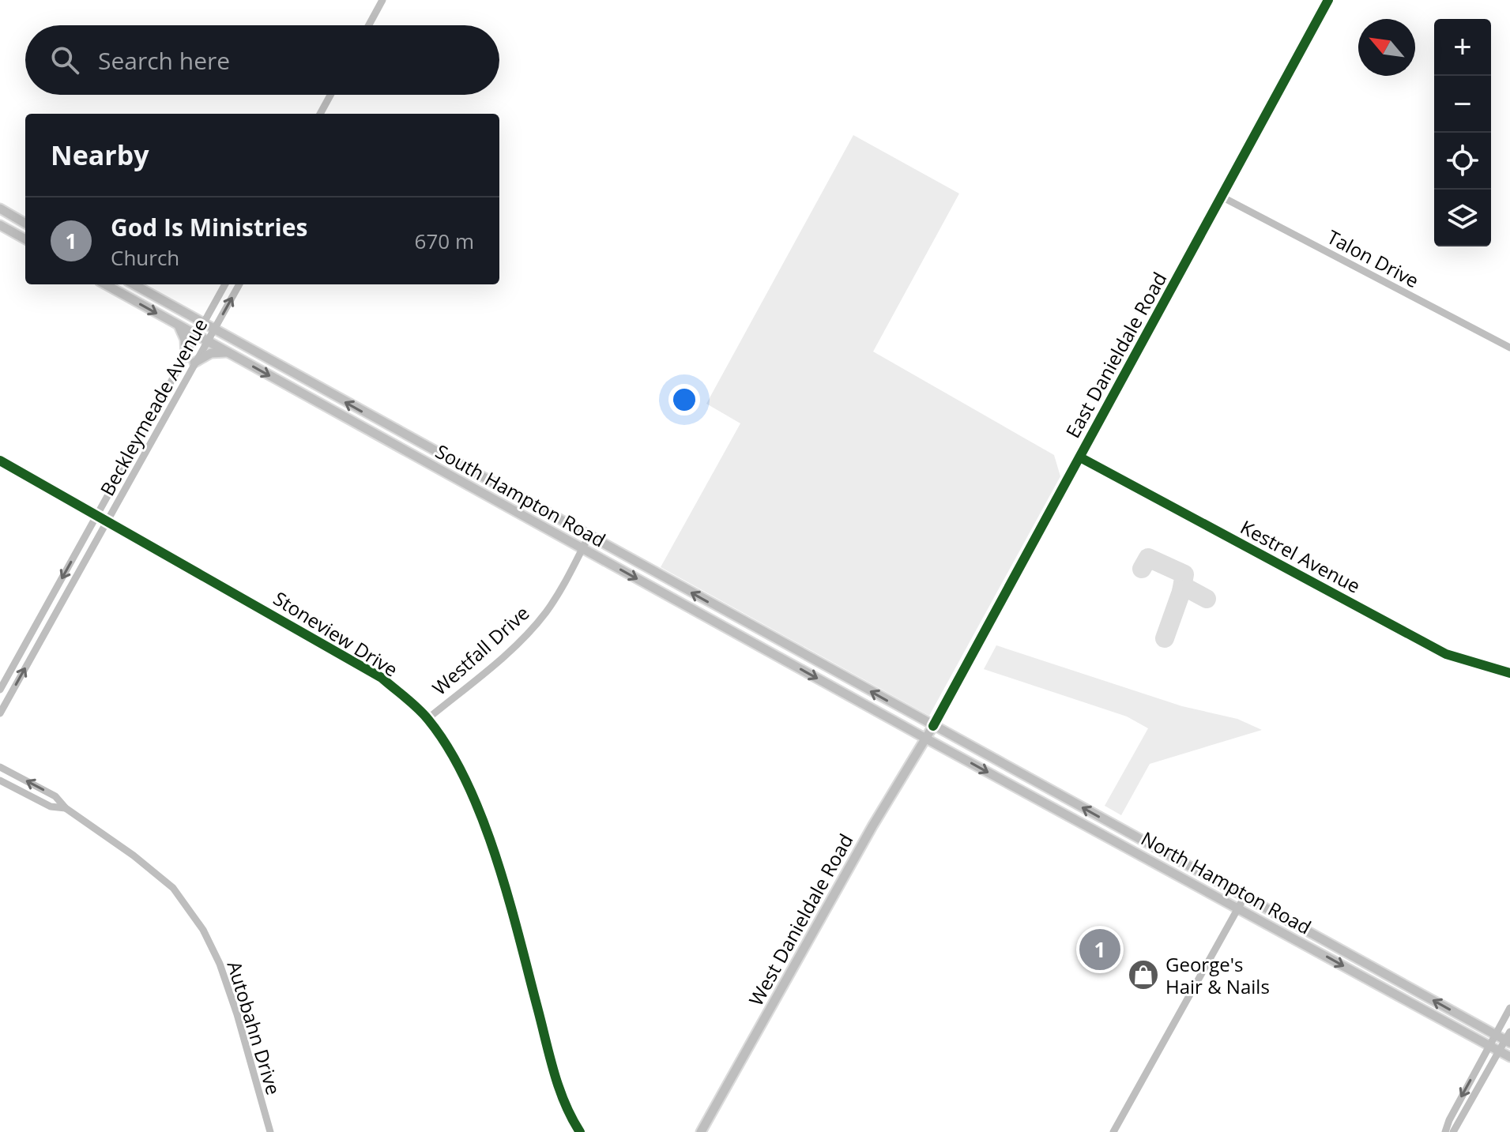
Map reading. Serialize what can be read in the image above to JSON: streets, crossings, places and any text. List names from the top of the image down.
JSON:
{
  "streets": {
    "main road": ["South Hampton Road", "North Hampton Road", "West Danieldale Road"],
    "street": [
      "Talon Drive",
      "East Danieldale Road",
      "Beckleymeade Avenue",
      "Kestrel Avenue",
      "Stoneview Drive",
      "Westfall Drive",
      "Autobahn Drive"
    ]
  },
  "crossings": [
    ["Talon Drive", "East Danieldale Road"],
    ["East Danieldale Road", "South Hampton Road"],
    ["East Danieldale Road", "Kestrel Avenue"],
    ["East Danieldale Road", "North Hampton Road"],
    ["East Danieldale Road", "West Danieldale Road"],
    ["Beckleymeade Avenue", "South Hampton Road"],
    ["Beckleymeade Avenue", "Stoneview Drive"],
    ["South Hampton Road", "Westfall Drive"],
    ["South Hampton Road", "North Hampton Road"],
    ["South Hampton Road", "West Danieldale Road"],
    ["Stoneview Drive", "Westfall Drive"],
    ["North Hampton Road", "West Danieldale Road"]
  ],
  "places": {
    "shop": ["George's Hair & Nails"]
  },
  "north": "top left",
  "page": {
    "map_buttons": ["+", "−"],
    "search": "Search here",
    "heading": "Nearby",
    "list": [
      {
        "mark": "1",
        "name": "God Is Ministries",
        "note": "Church",
        "value": "670 m"
      }
    ],
    "pins": "1"
  }
}
